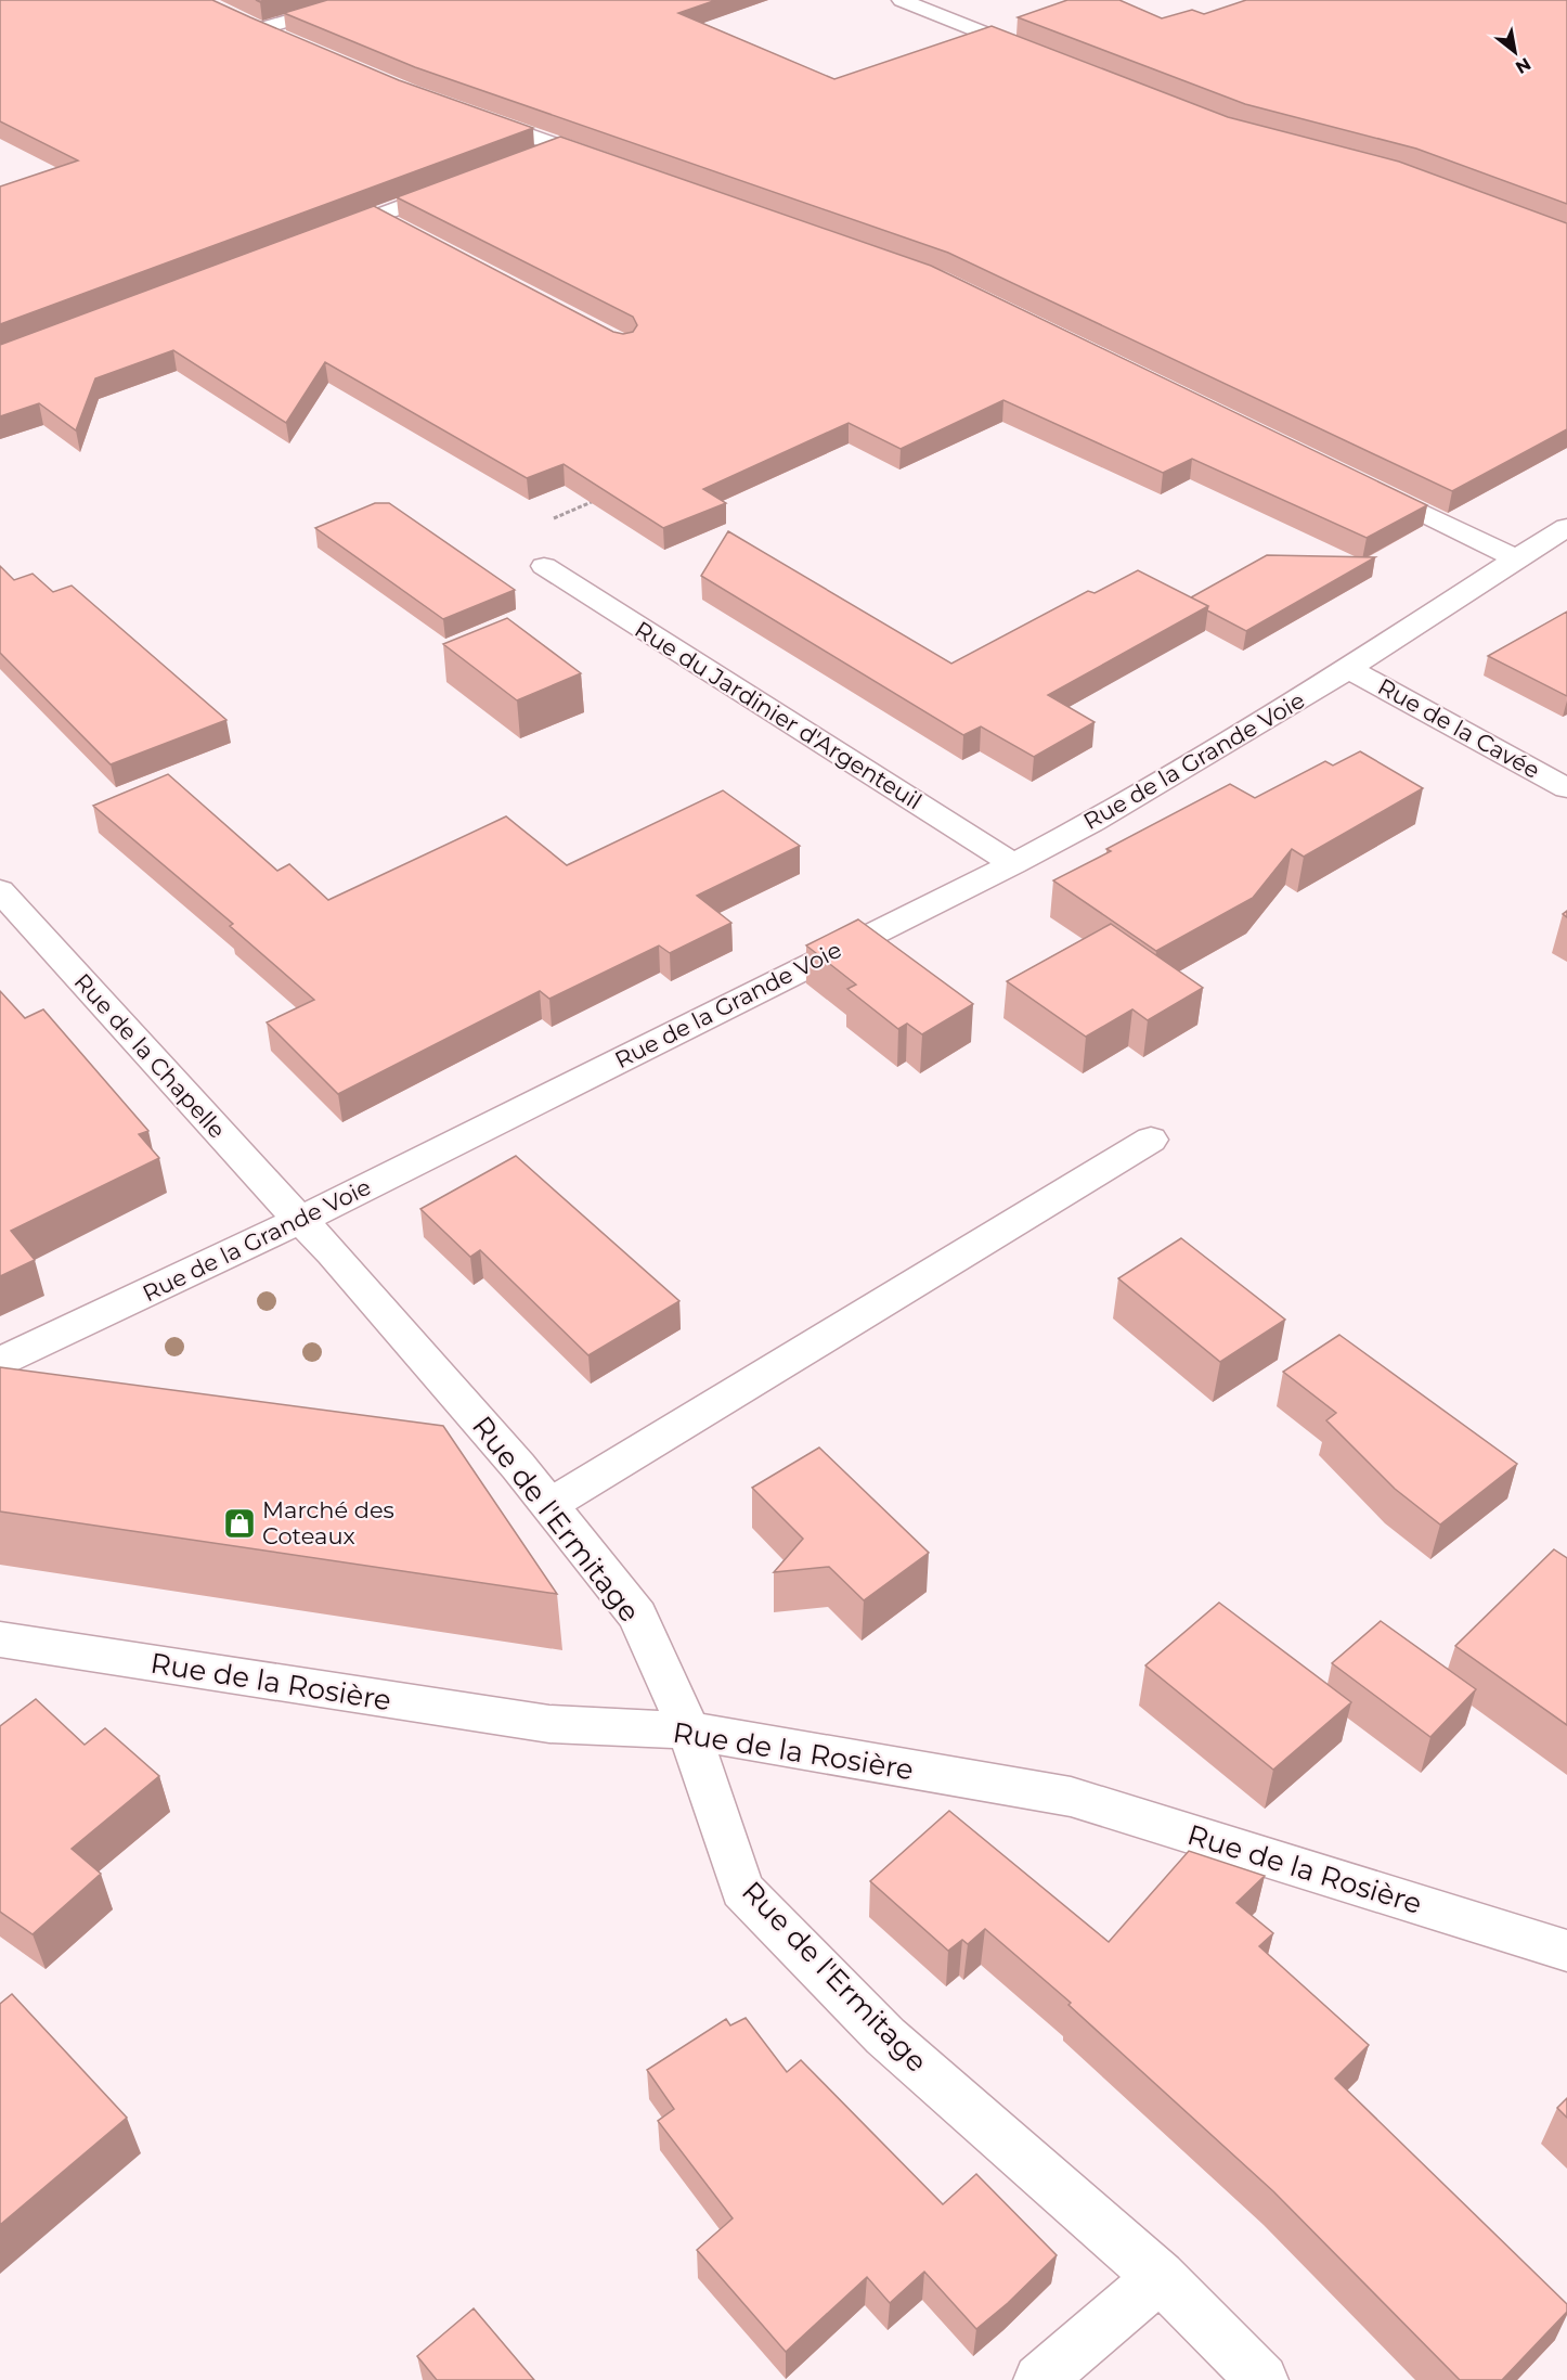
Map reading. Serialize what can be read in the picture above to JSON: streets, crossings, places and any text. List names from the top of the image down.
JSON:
{
  "streets": {
    "street": [
      "Rue du Jardinier d'Argenteuil",
      "Rue de la Cavée",
      "Rue de la Grande Voie",
      "Rue de la Chapelle",
      "Rue de l'Ermitage",
      "Rue de la Rosière"
    ]
  },
  "crossings": [
    ["Rue du Jardinier d'Argenteuil", "Rue de la Grande Voie"],
    ["Rue de la Cavée", "Rue de la Grande Voie"],
    ["Rue de la Grande Voie", "Rue de la Chapelle"],
    ["Rue de la Grande Voie", "Rue de l'Ermitage"],
    ["Rue de la Chapelle", "Rue de l'Ermitage"],
    ["Rue de l'Ermitage", "Rue de la Rosière"]
  ],
  "places": {
    "shop": ["Marché des Coteaux"]
  },
  "north": "bottom right"
}
